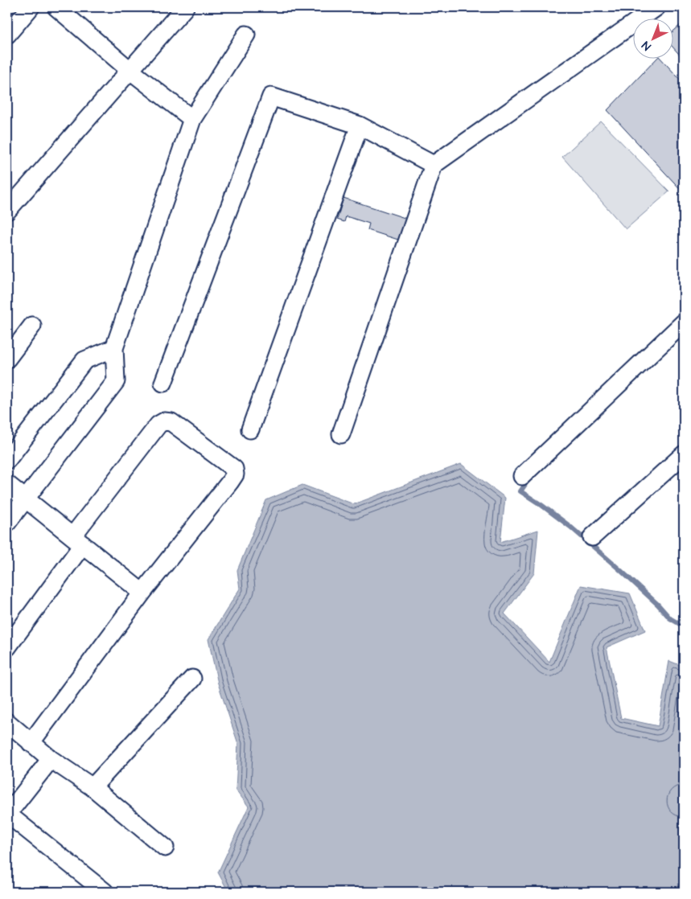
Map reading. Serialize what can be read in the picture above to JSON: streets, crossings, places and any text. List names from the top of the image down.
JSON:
{
  "north": "bottom left"
}
